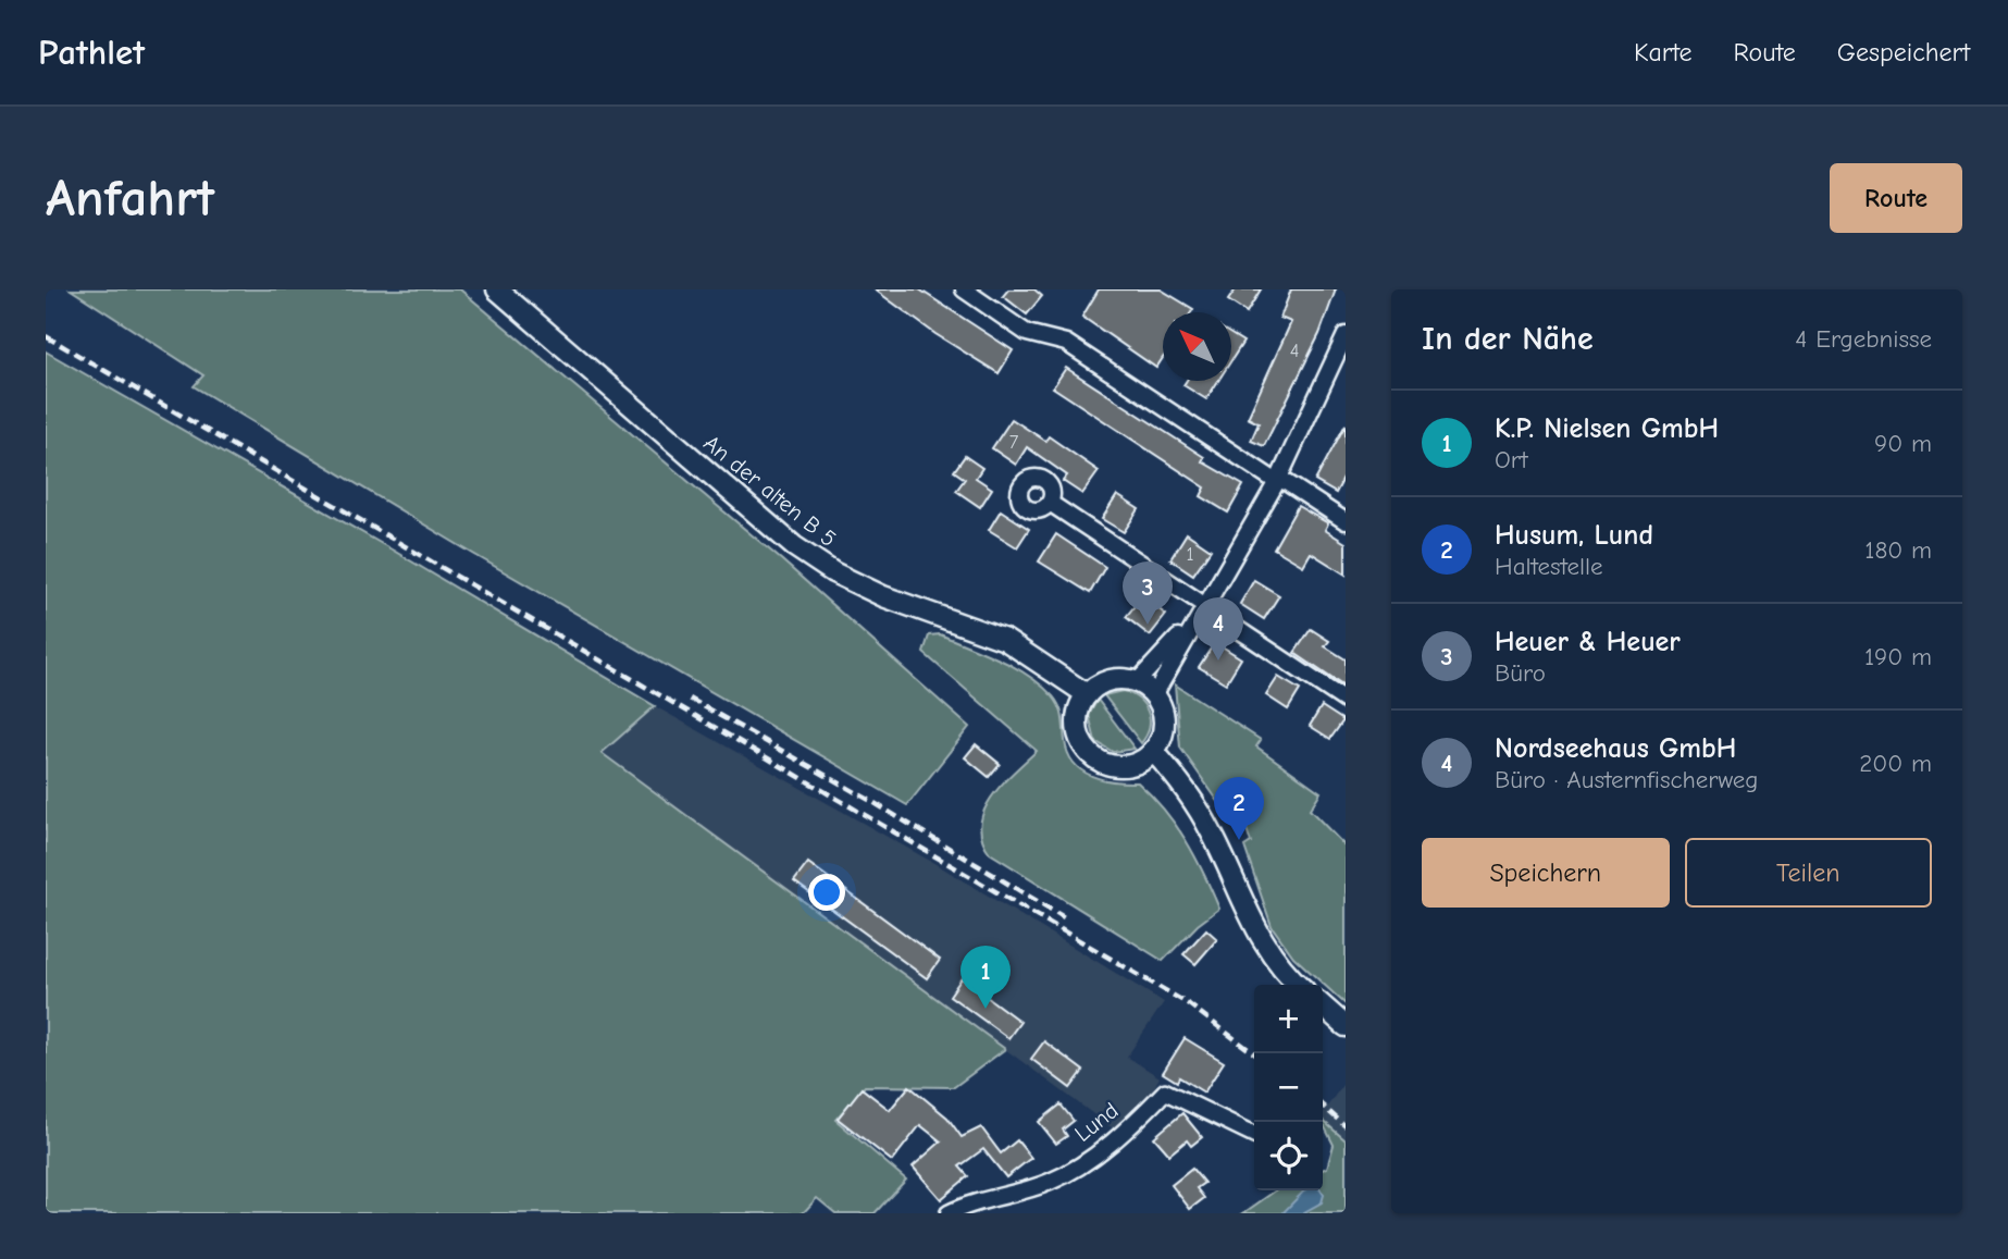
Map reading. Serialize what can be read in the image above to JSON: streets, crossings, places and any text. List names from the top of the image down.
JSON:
{
  "streets": {
    "main road": ["An der alten B 5"],
    "street": ["Lund"]
  },
  "house_numbers": ["4", "7", "1"],
  "north": "top left",
  "page": {
    "header": "Pathlet",
    "nav": ["Karte", "Route", "Gespeichert"],
    "buttons": [
      "Route",
      ["Speichern", "Teilen"]
    ],
    "title": "Anfahrt",
    "heading": ["In der Nähe", "4 Ergebnisse"],
    "list": [
      {
        "mark": "1",
        "name": "K.P. Nielsen GmbH",
        "note": "Ort",
        "value": "90 m"
      },
      {
        "mark": "2",
        "name": "Husum, Lund",
        "note": "Haltestelle",
        "value": "180 m"
      },
      {
        "mark": "3",
        "name": "Heuer & Heuer",
        "note": "Büro",
        "value": "190 m"
      },
      {
        "mark": "4",
        "name": "Nordseehaus GmbH",
        "note": "Büro · Austernfischerweg",
        "value": "200 m"
      }
    ],
    "pins": [
      "3",
      "4",
      "2",
      "1"
    ],
    "map_buttons": ["+", "−"]
  }
}
